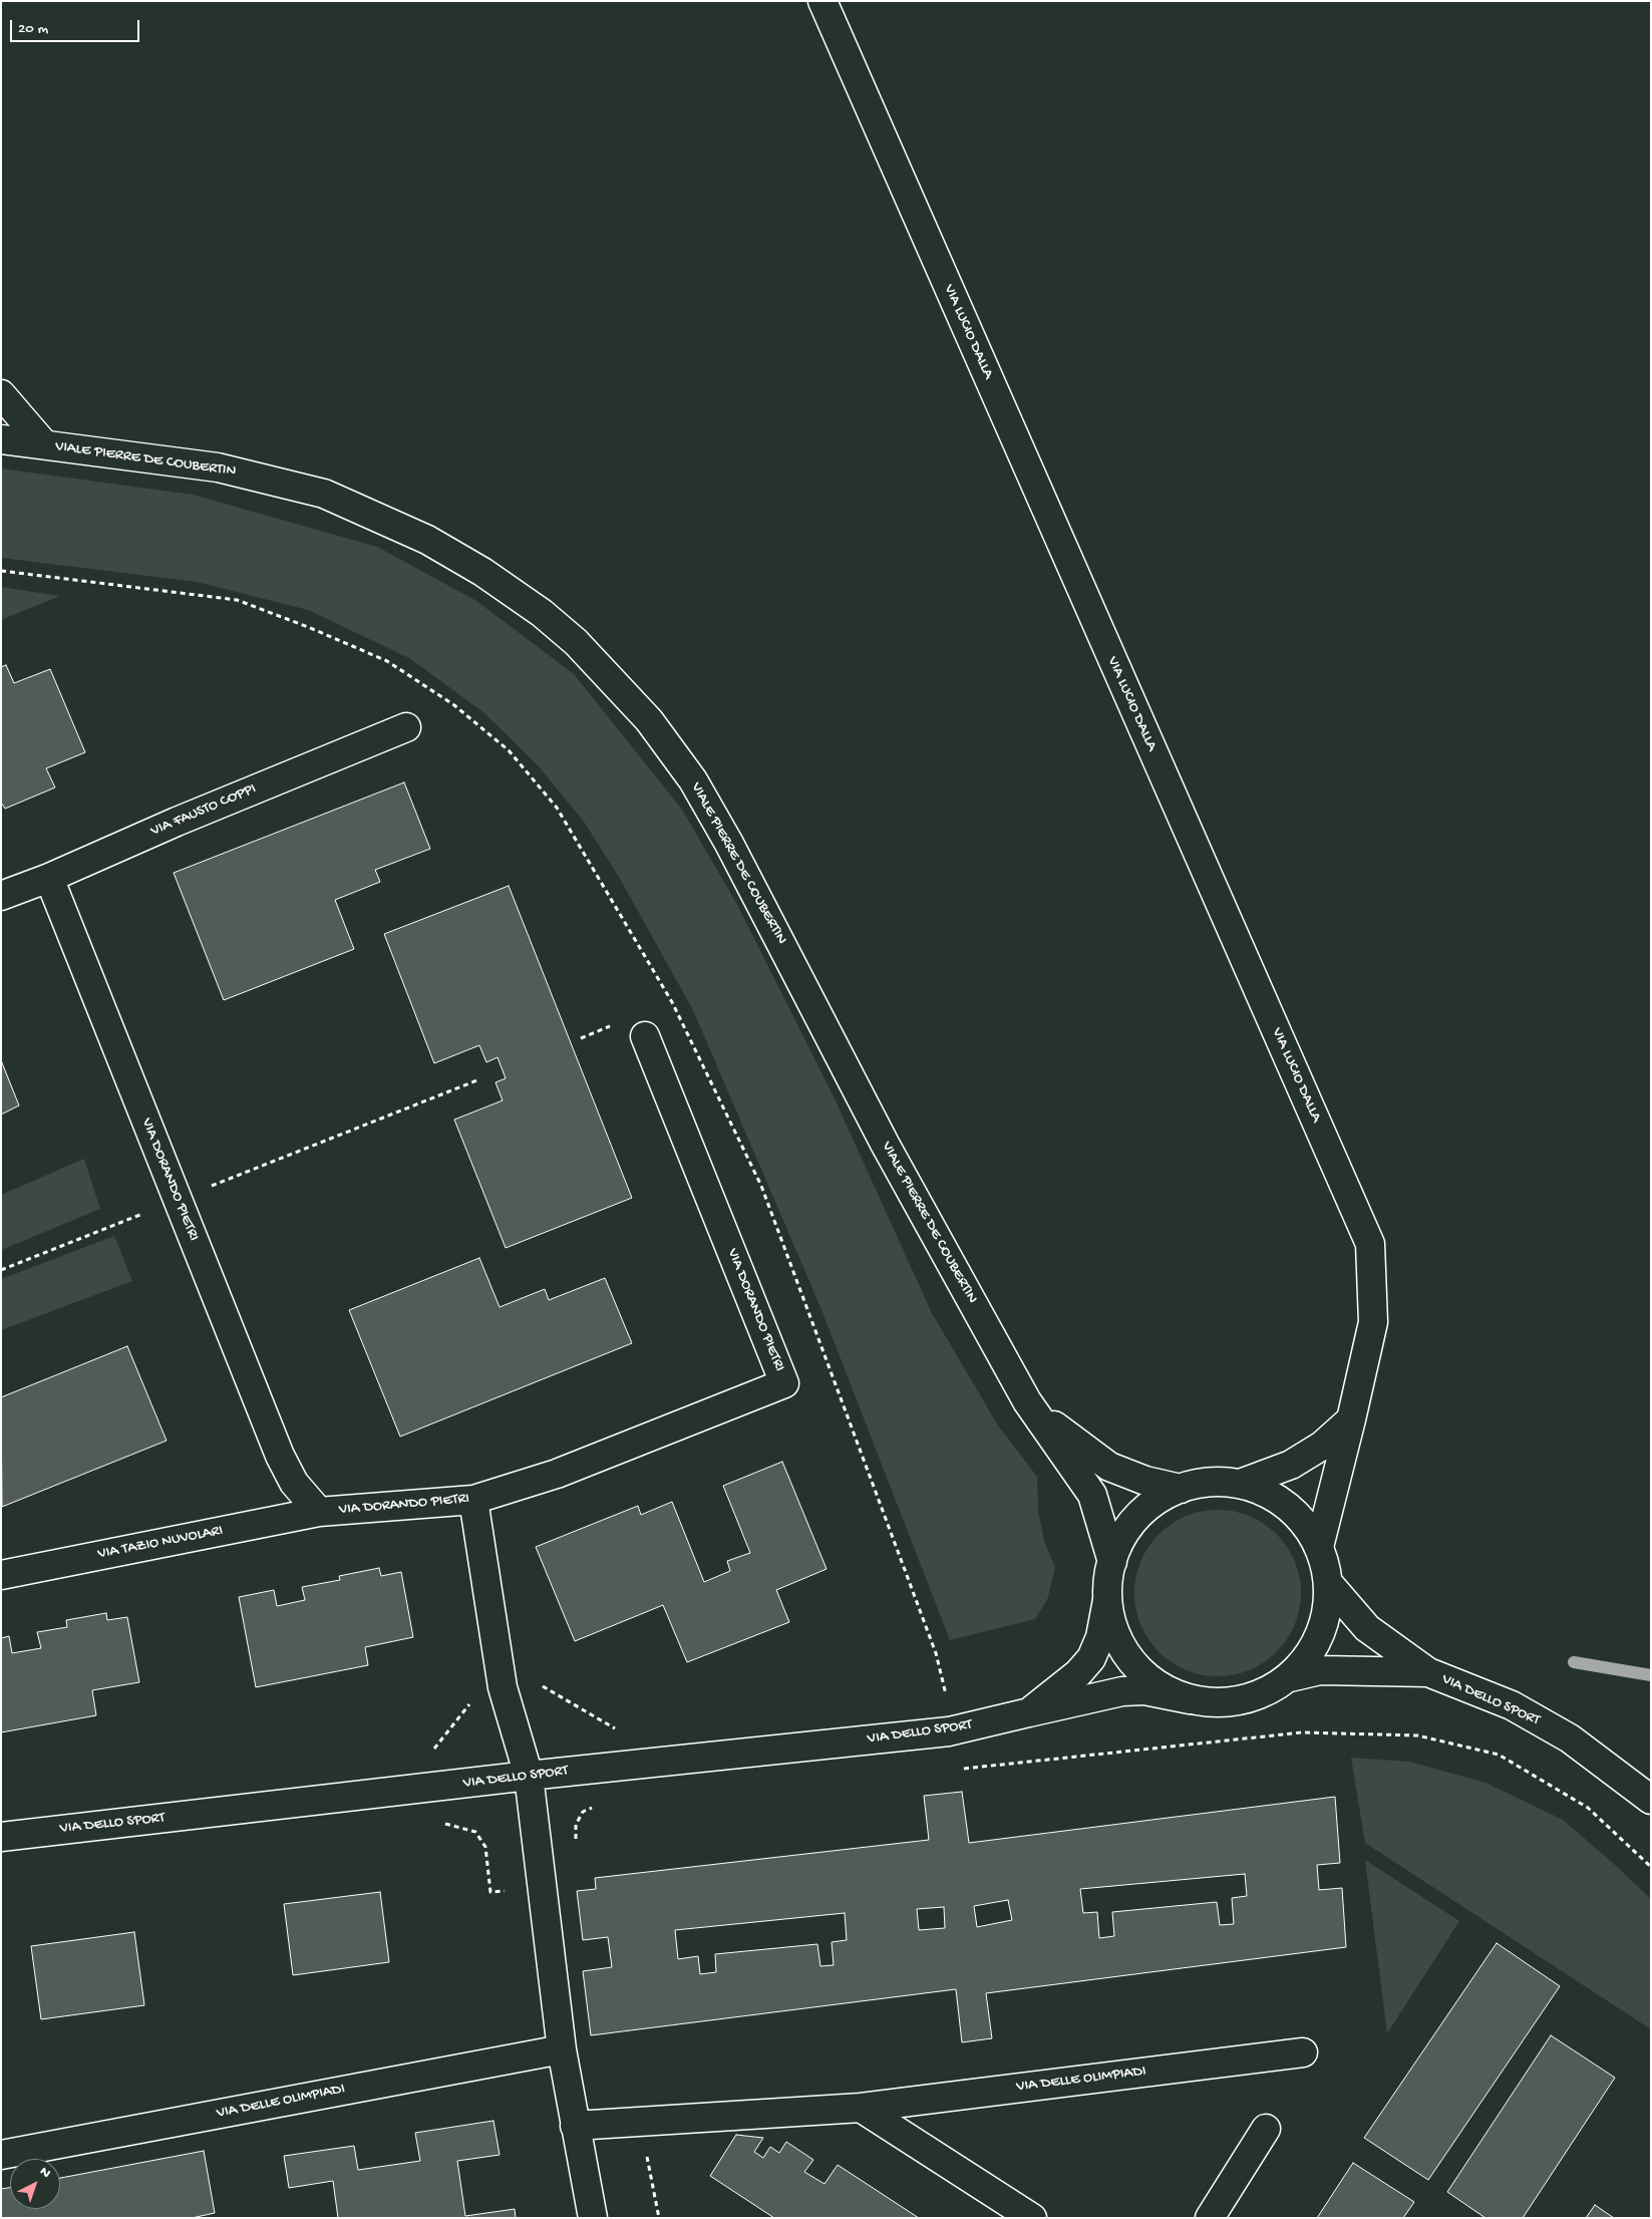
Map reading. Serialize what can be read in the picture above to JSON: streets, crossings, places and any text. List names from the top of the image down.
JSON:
{
  "streets": {
    "street": [
      "VIA LUCIO DALLA",
      "VIALE PIERRE DE COUBERTIN",
      "VIA FAUSTO COPPI",
      "VIA DORANDO PIETRI",
      "VIA TAZIO NUVOLARI",
      "VIA DELLO SPORT",
      "VIA DELLE OLIMPIADI"
    ]
  },
  "crossings": [
    ["VIA LUCIO DALLA", "VIALE PIERRE DE COUBERTIN"],
    ["VIALE PIERRE DE COUBERTIN", "VIA DELLO SPORT"],
    ["VIA FAUSTO COPPI", "VIA DORANDO PIETRI"],
    ["VIA DORANDO PIETRI", "VIA TAZIO NUVOLARI"]
  ],
  "scale_bar": "20 m",
  "north": "top right"
}
